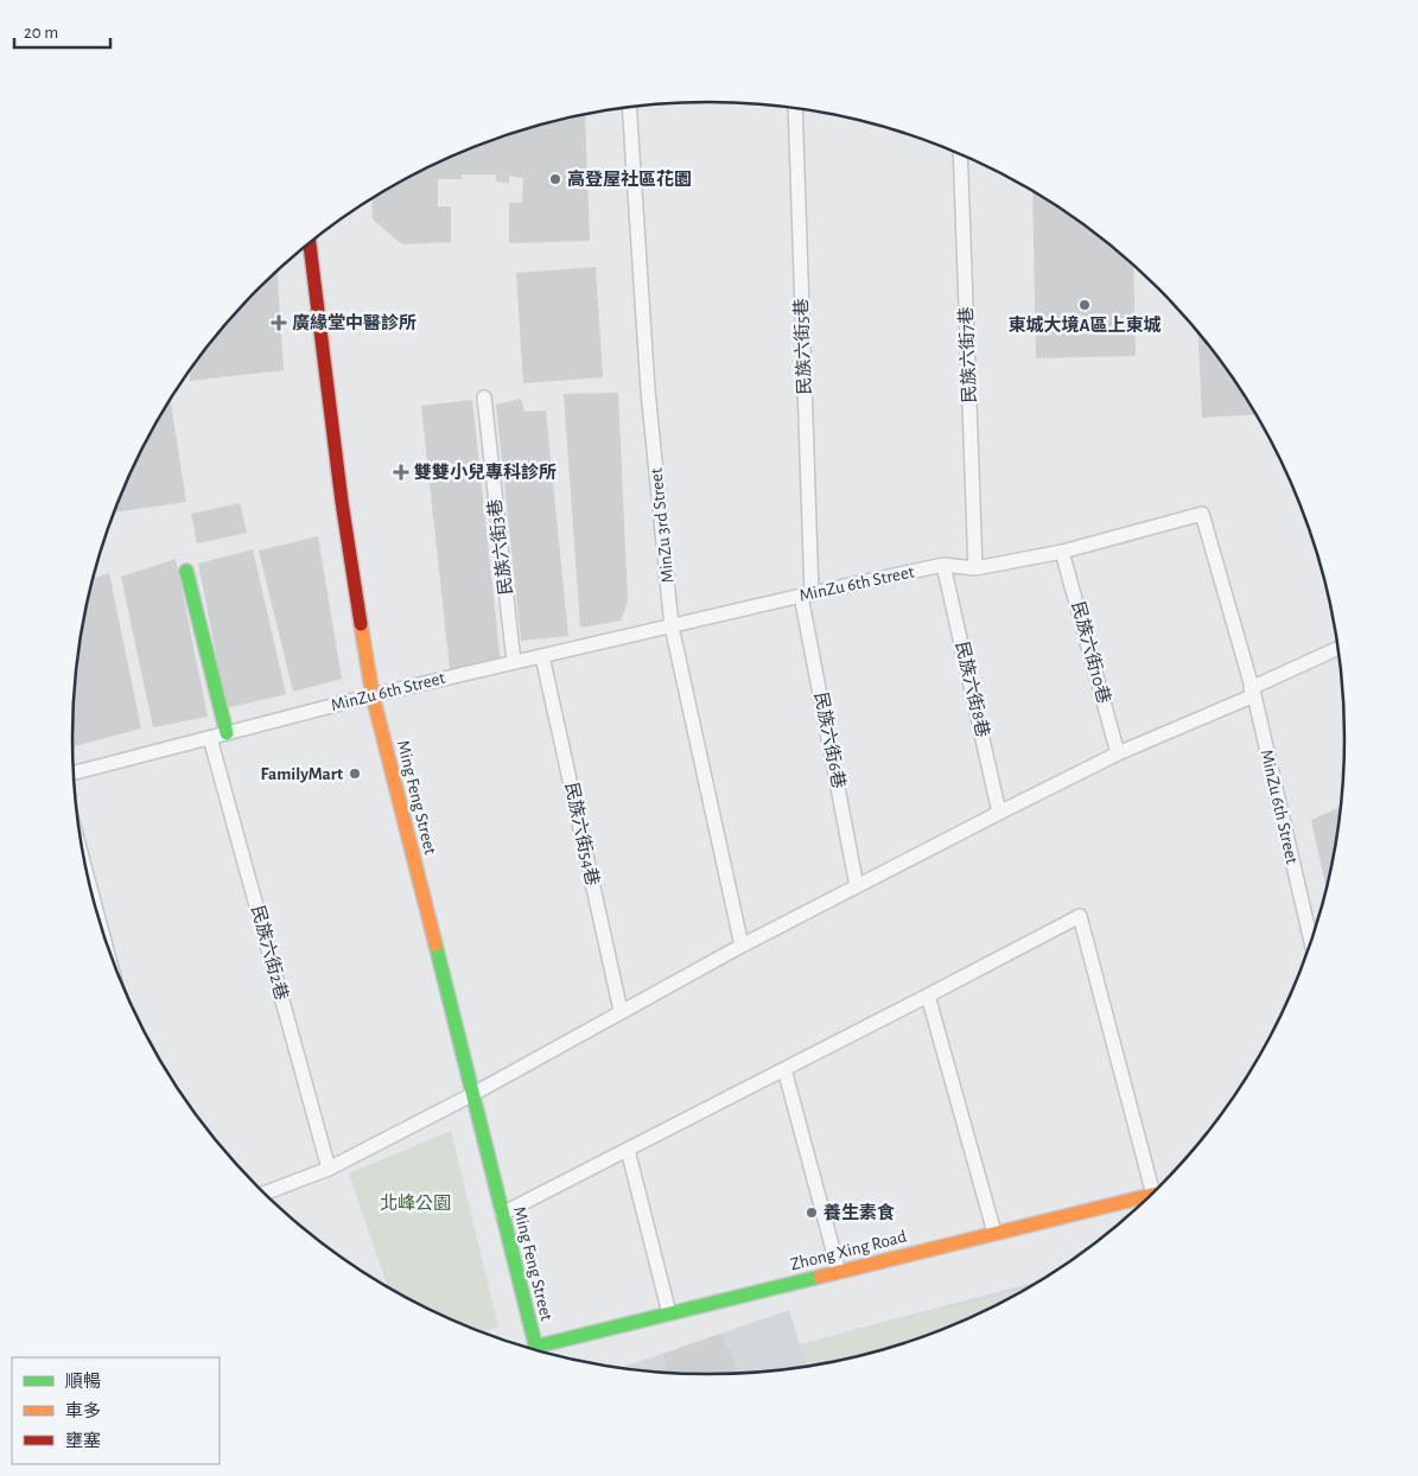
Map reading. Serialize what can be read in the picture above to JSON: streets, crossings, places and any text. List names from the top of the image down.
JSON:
{
  "streets": {
    "street": ["Ming Feng Street", "Zhong Xing Road"],
    "lane": [
      "民族六街5巷",
      "民族六街7巷",
      "MinZu 3rd Street",
      "民族六街3巷",
      "MinZu 6th Street",
      "民族六街10巷",
      "民族六街8巷",
      "民族六街6巷",
      "民族六街54巷",
      "民族六街2巷"
    ]
  },
  "crossings": [
    ["民族六街5巷", "MinZu 6th Street"],
    ["民族六街5巷", "民族六街6巷"],
    ["民族六街7巷", "MinZu 6th Street"],
    ["MinZu 3rd Street", "MinZu 6th Street"],
    ["民族六街3巷", "MinZu 6th Street"],
    ["MinZu 6th Street", "民族六街10巷"],
    ["MinZu 6th Street", "民族六街8巷"],
    ["MinZu 6th Street", "民族六街6巷"],
    ["MinZu 6th Street", "Ming Feng Street"],
    ["MinZu 6th Street", "民族六街54巷"],
    ["MinZu 6th Street", "民族六街2巷"]
  ],
  "parks": ["北峰公園"],
  "places": {
    "other": [
      "高登屋社區花園",
      "東城大境A區上東城",
      "FamilyMart",
      "養生素食"
    ],
    "health": ["廣緣堂中醫診所", "雙雙小兒專科診所"]
  },
  "legend": ["順暢", "車多", "壅塞"],
  "scale_bar": "20 m"
}
